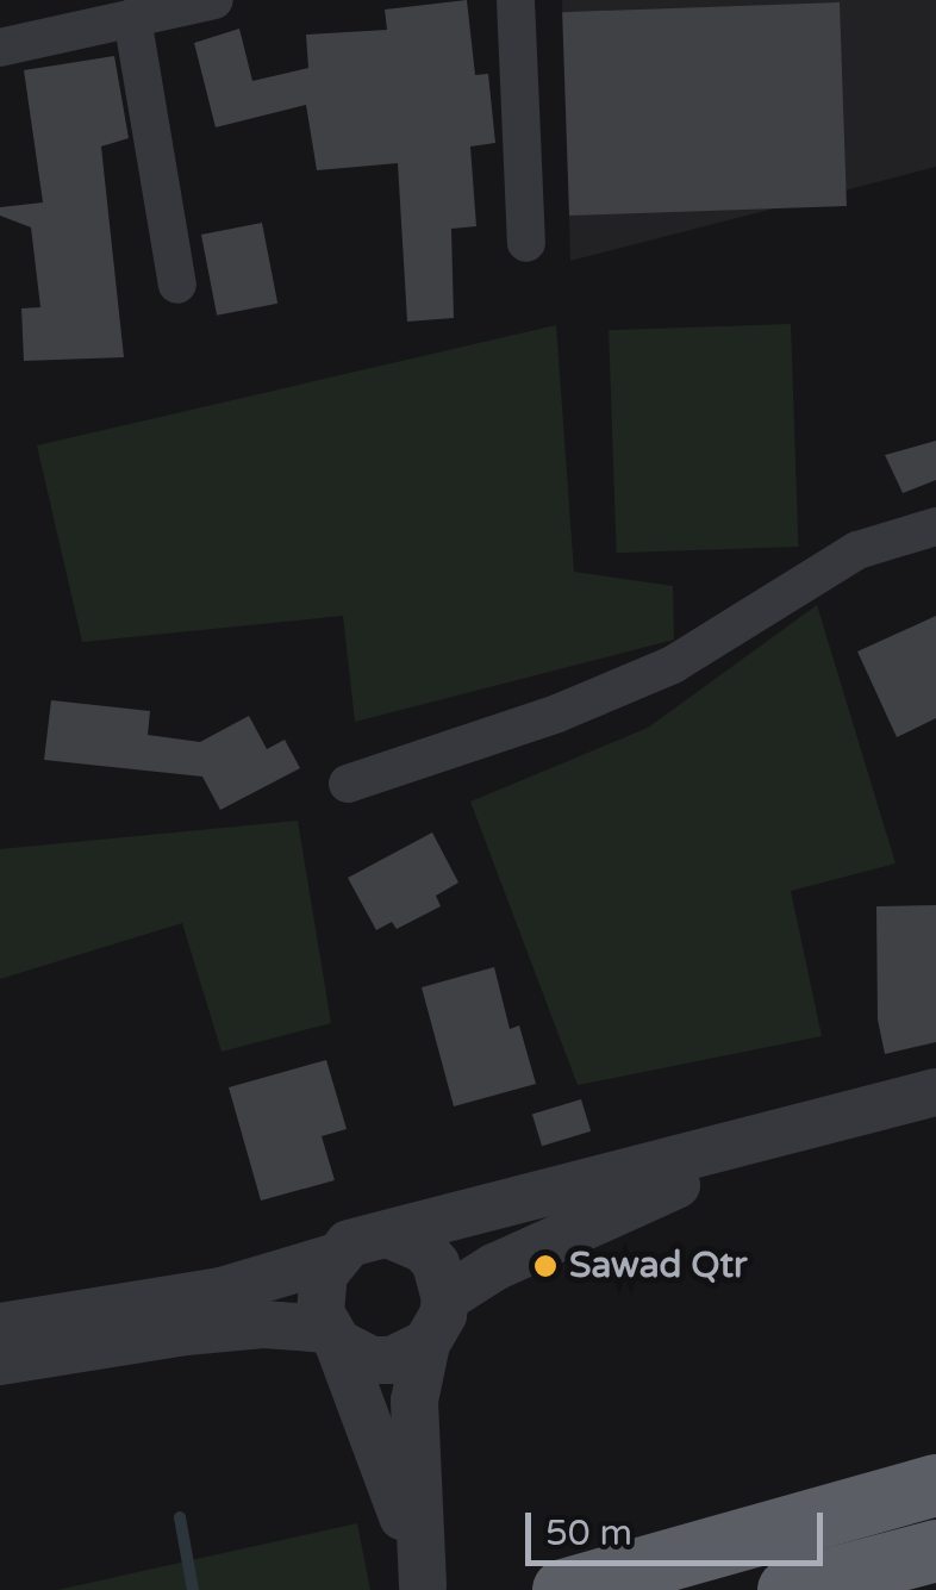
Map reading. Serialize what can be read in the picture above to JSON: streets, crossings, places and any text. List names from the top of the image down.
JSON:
{
  "places": ["Sawad Qtr"],
  "scale_bar": "50 m"
}
